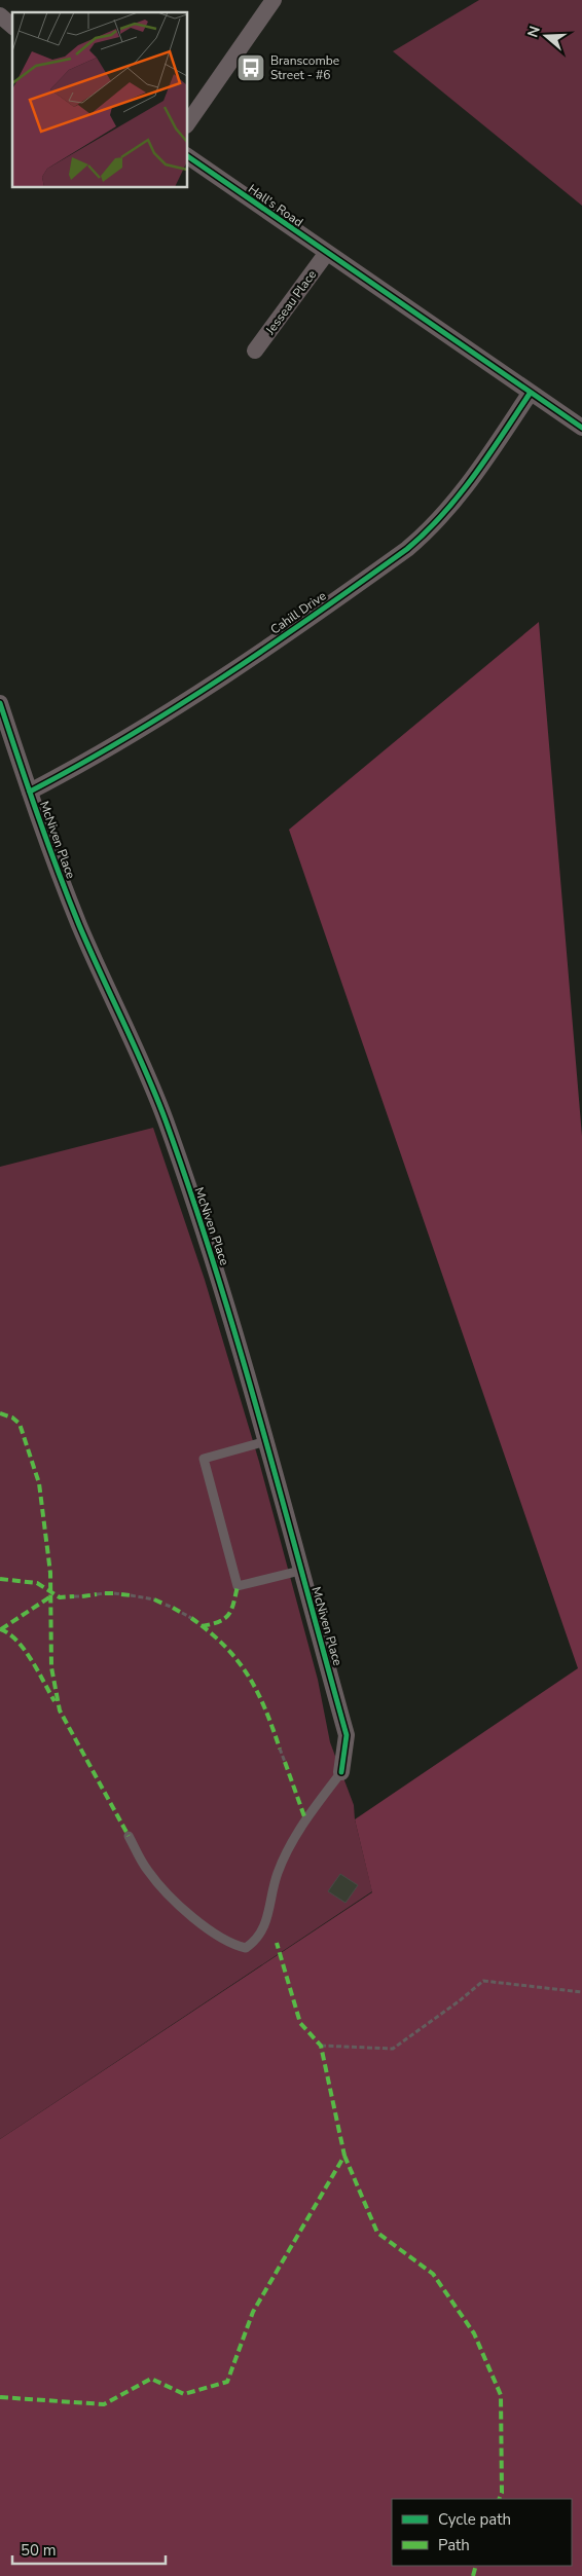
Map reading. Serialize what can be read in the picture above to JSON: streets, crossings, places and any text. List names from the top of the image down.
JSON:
{
  "streets": {
    "street": [
      "Hall's Road",
      "Jesseau Place",
      "Cahill Drive",
      "McNiven Place"
    ]
  },
  "crossings": [
    ["Hall's Road", "Jesseau Place"],
    ["Hall's Road", "Cahill Drive"],
    ["Cahill Drive", "McNiven Place"]
  ],
  "places": {
    "bus stop": ["Branscombe Street - #6"]
  },
  "legend": ["Cycle path", "Path"],
  "scale_bar": "50 m",
  "north": "left"
}
